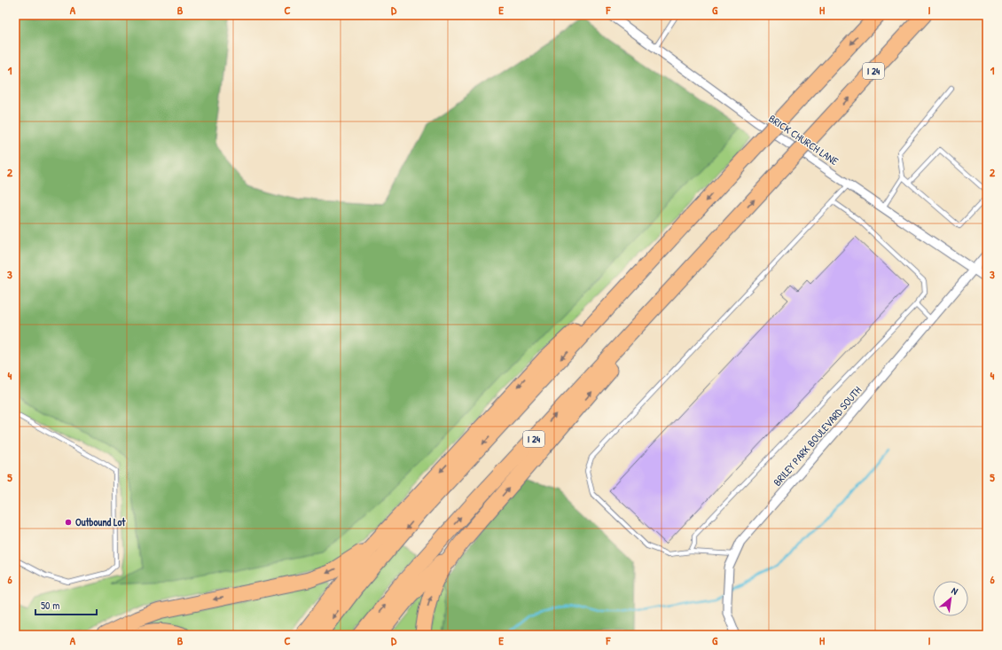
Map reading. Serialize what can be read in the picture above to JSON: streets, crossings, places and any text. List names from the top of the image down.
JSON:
{
  "streets": {
    "highway": ["I 24"],
    "street": ["BRICK CHURCH LANE", "BRILEY PARK BOULEVARD SOUTH"]
  },
  "crossings": [
    ["BRICK CHURCH LANE", "BRILEY PARK BOULEVARD SOUTH"]
  ],
  "places": ["Outbound Lot"],
  "scale_bar": "50 m",
  "north": "top right",
  "grid": {
    "columns": [
      "A",
      "B",
      "C",
      "D",
      "E",
      "F",
      "G",
      "H",
      "I"
    ],
    "rows": [
      "1",
      "2",
      "3",
      "4",
      "5",
      "6"
    ]
  }
}
